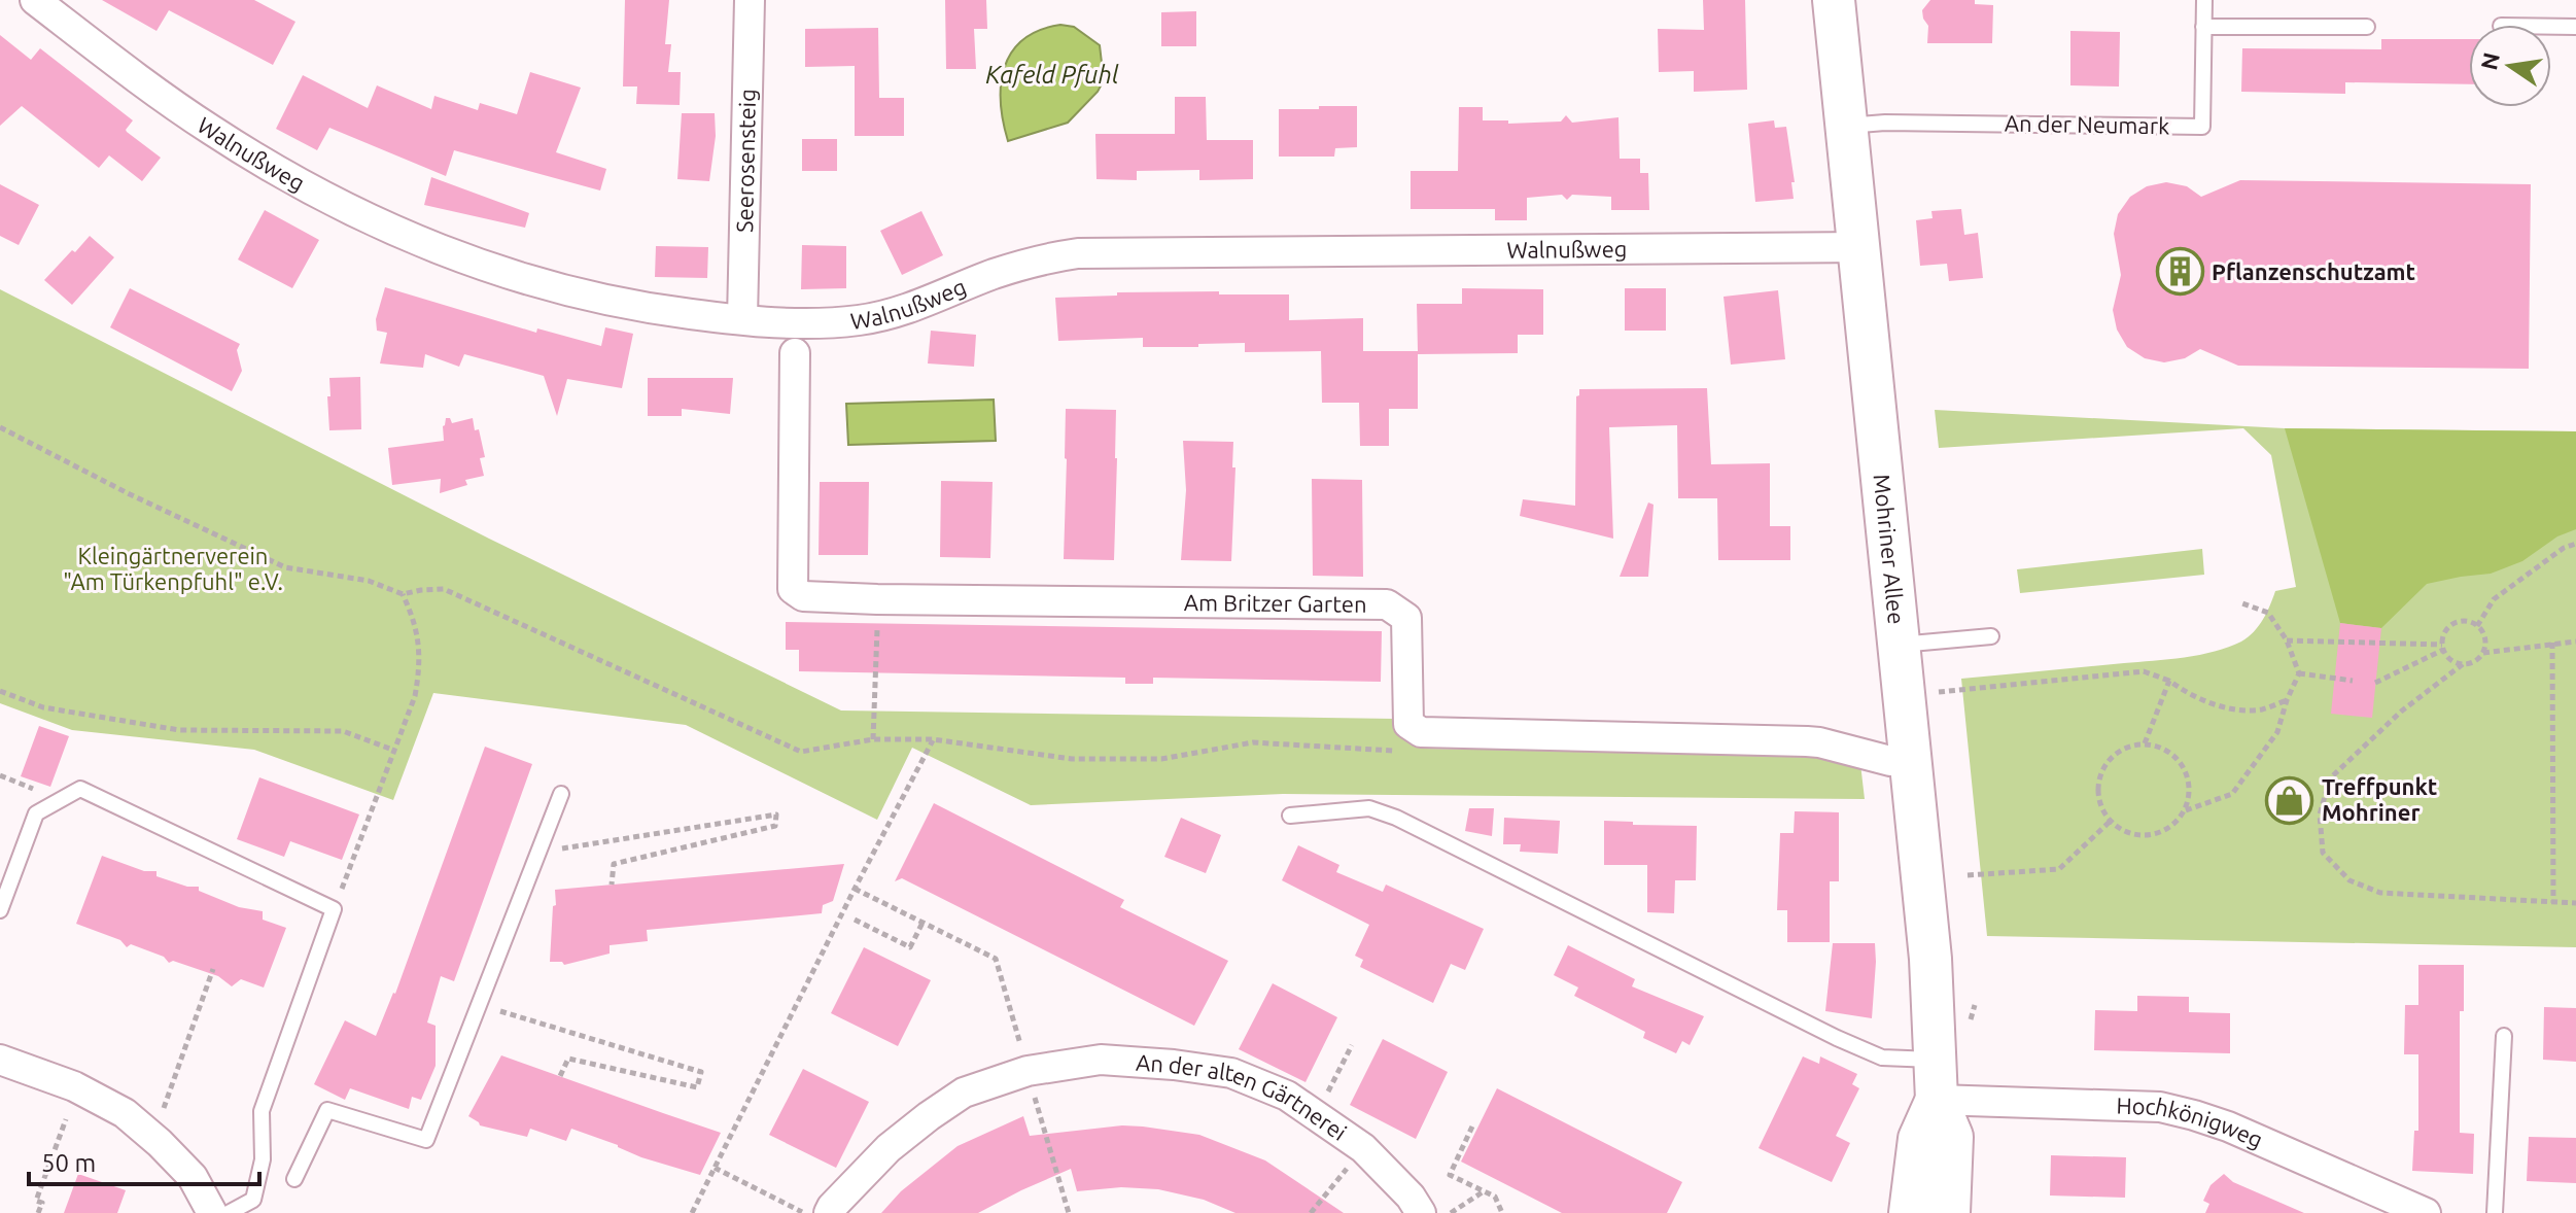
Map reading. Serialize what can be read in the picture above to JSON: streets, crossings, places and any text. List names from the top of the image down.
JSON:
{
  "streets": {
    "main road": ["Mohriner Allee"],
    "street": [
      "Walnußweg",
      "Seerosensteig",
      "Am Britzer Garten",
      "An der alten Gärtnerei",
      "Hochkönigweg"
    ],
    "lane": ["An der Neumark"]
  },
  "crossings": [
    ["An der Neumark", "Mohriner Allee"],
    ["Walnußweg", "Seerosensteig"],
    ["Walnußweg", "Mohriner Allee"],
    ["Walnußweg", "Am Britzer Garten"],
    ["Mohriner Allee", "Am Britzer Garten"],
    ["Mohriner Allee", "Hochkönigweg"]
  ],
  "water": ["Kafeld Pfuhl"],
  "parks": ["Kleingärtnerverein \"Am Türkenpfuhl\" e.V."],
  "places": {
    "building": ["Pflanzenschutzamt"],
    "shop": ["Treffpunkt Mohriner"]
  },
  "scale_bar": "50 m",
  "north": "left"
}
